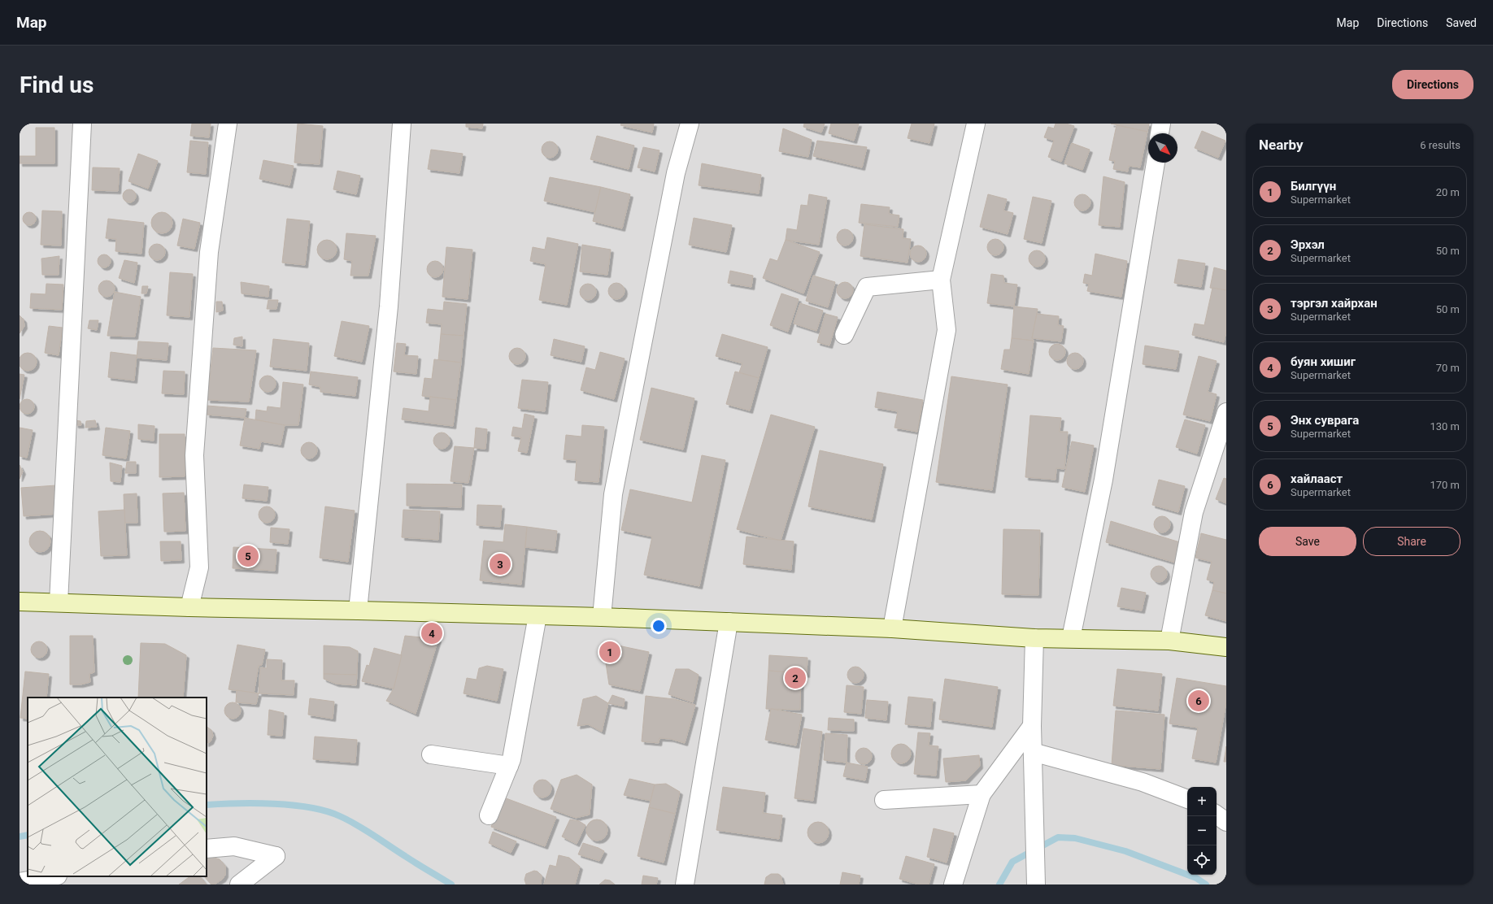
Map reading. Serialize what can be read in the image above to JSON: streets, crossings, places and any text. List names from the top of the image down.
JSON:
{
  "north": "bottom right",
  "page": {
    "header": "Map",
    "nav": ["Map", "Directions", "Saved"],
    "buttons": [
      "Directions",
      ["Save", "Share"]
    ],
    "title": "Find us",
    "heading": ["Nearby", "6 results"],
    "list": [
      {
        "mark": "1",
        "name": "Билгүүн",
        "note": "Supermarket",
        "value": "20 m"
      },
      {
        "mark": "2",
        "name": "Эрхэл",
        "note": "Supermarket",
        "value": "50 m"
      },
      {
        "mark": "3",
        "name": "тэргэл хайрхан",
        "note": "Supermarket",
        "value": "50 m"
      },
      {
        "mark": "4",
        "name": "буян хишиг",
        "note": "Supermarket",
        "value": "70 m"
      },
      {
        "mark": "5",
        "name": "Энх суврага",
        "note": "Supermarket",
        "value": "130 m"
      },
      {
        "mark": "6",
        "name": "хайлааст",
        "note": "Supermarket",
        "value": "170 m"
      }
    ],
    "pins": [
      "5",
      "3",
      "4",
      "1",
      "2",
      "6"
    ],
    "map_buttons": ["+", "−"]
  }
}
